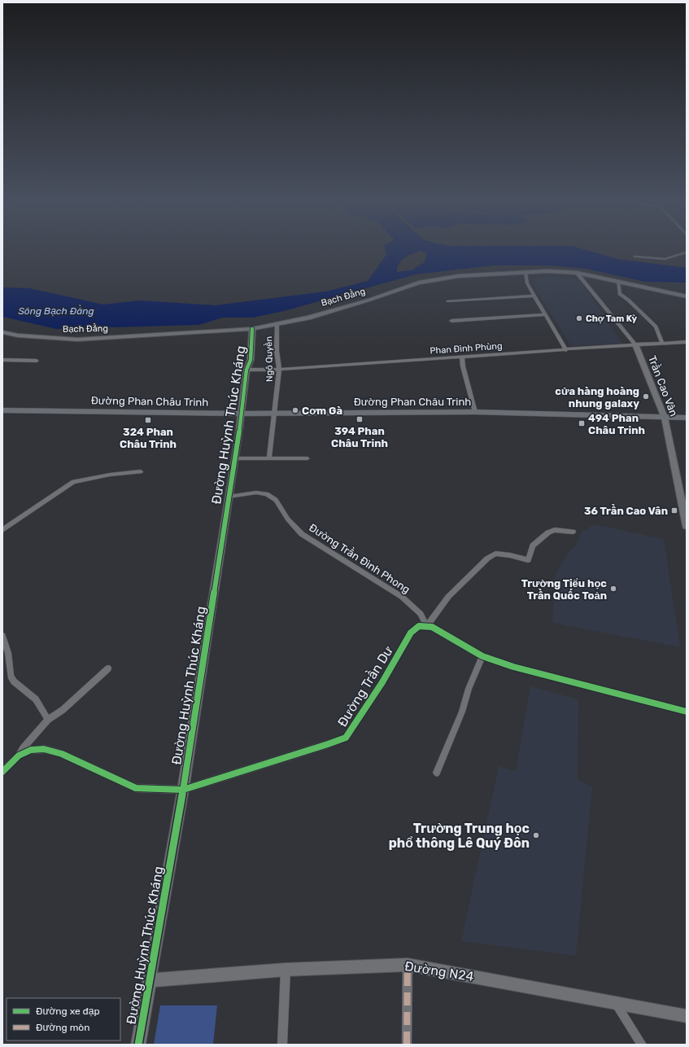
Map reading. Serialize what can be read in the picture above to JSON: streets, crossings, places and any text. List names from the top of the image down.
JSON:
{
  "streets": {
    "main road": ["Đường Phan Châu Trinh"],
    "street": [
      "Bạch Đằng",
      "Phan Đình Phùng",
      "Ngô Quyền",
      "Trần Cao Vân",
      "Đường Huỳnh Thúc Kháng",
      "Đường Trần Đình Phong",
      "Đường Trần Dư",
      "Đường N24"
    ]
  },
  "crossings": [
    ["Bạch Đằng", "Ngô Quyền"],
    ["Bạch Đằng", "Trần Cao Vân"],
    ["Bạch Đằng", "Đường Huỳnh Thúc Kháng"],
    ["Phan Đình Phùng", "Ngô Quyền"],
    ["Phan Đình Phùng", "Trần Cao Vân"],
    ["Phan Đình Phùng", "Đường Huỳnh Thúc Kháng"],
    ["Ngô Quyền", "Đường Phan Châu Trinh"],
    ["Trần Cao Vân", "Đường Phan Châu Trinh"],
    ["Đường Phan Châu Trinh", "Đường Huỳnh Thúc Kháng"],
    ["Đường Huỳnh Thúc Kháng", "Đường Trần Đình Phong"],
    ["Đường Huỳnh Thúc Kháng", "Đường Trần Dư"],
    ["Đường Huỳnh Thúc Kháng", "Đường N24"],
    ["Đường Trần Đình Phong", "Đường Trần Dư"]
  ],
  "water": ["Sông Bạch Đằng"],
  "places": {
    "other": [
      "Chợ Tam Kỳ",
      "cửa hàng hoàng nhung galaxy",
      "Cơm Gà",
      "Trường Tiểu học Trần Quốc Toản",
      "Trường Trung học phổ thông Lê Quý Đôn"
    ],
    "transit": [
      "394 Phan Châu Trinh",
      "324 Phan Châu Trinh",
      "494 Phan Châu Trinh",
      "36 Trần Cao Vân"
    ]
  },
  "legend": ["Đường xe đạp", "Đường mòn"]
}
